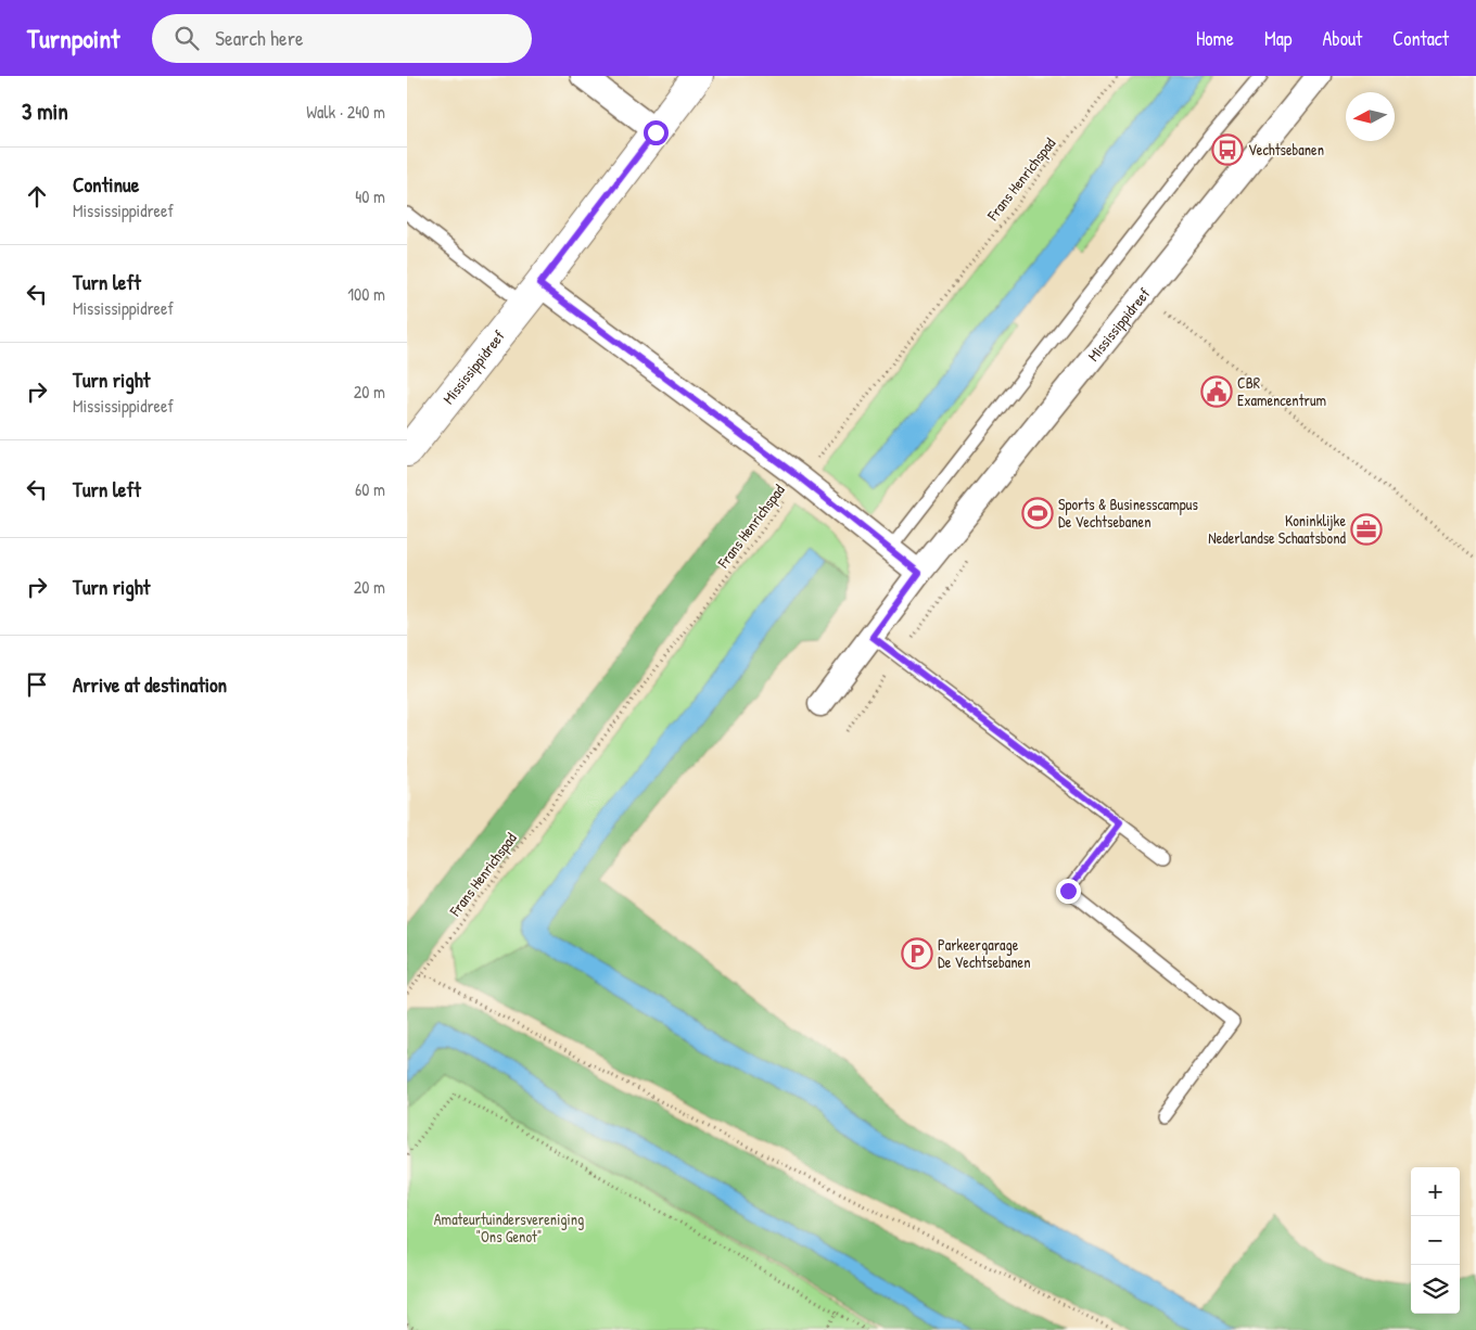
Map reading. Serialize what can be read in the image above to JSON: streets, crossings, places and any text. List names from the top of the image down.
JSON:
{
  "streets": {
    "street": ["Mississippidreef"],
    "path": ["Frans Henrichspad"]
  },
  "parks": ["Amateurtuindersvereniging \"Ons Genot\""],
  "places": {
    "bus stop": ["Vechtsebanen"],
    "public building": ["CBR Examencentrum"],
    "sports": ["Sports & Businesscampus De Vechtsebanen"],
    "office": ["Koninklijke Nederlandse Schaatsbond"],
    "parking": ["Parkeergarage De Vechtsebanen"]
  },
  "north": "left",
  "page": {
    "header": "Turnpoint",
    "search": "Search here",
    "nav": [
      "Home",
      "Map",
      "About",
      "Contact"
    ],
    "heading": ["3 min", "Walk · 240 m"],
    "list": [
      ["Continue", "Mississippidreef", "40 m"],
      ["Turn left", "Mississippidreef", "100 m"],
      ["Turn right", "Mississippidreef", "20 m"],
      ["Turn left", "60 m"],
      ["Turn right", "20 m"],
      "Arrive at destination"
    ],
    "map_buttons": ["+", "−"]
  }
}
